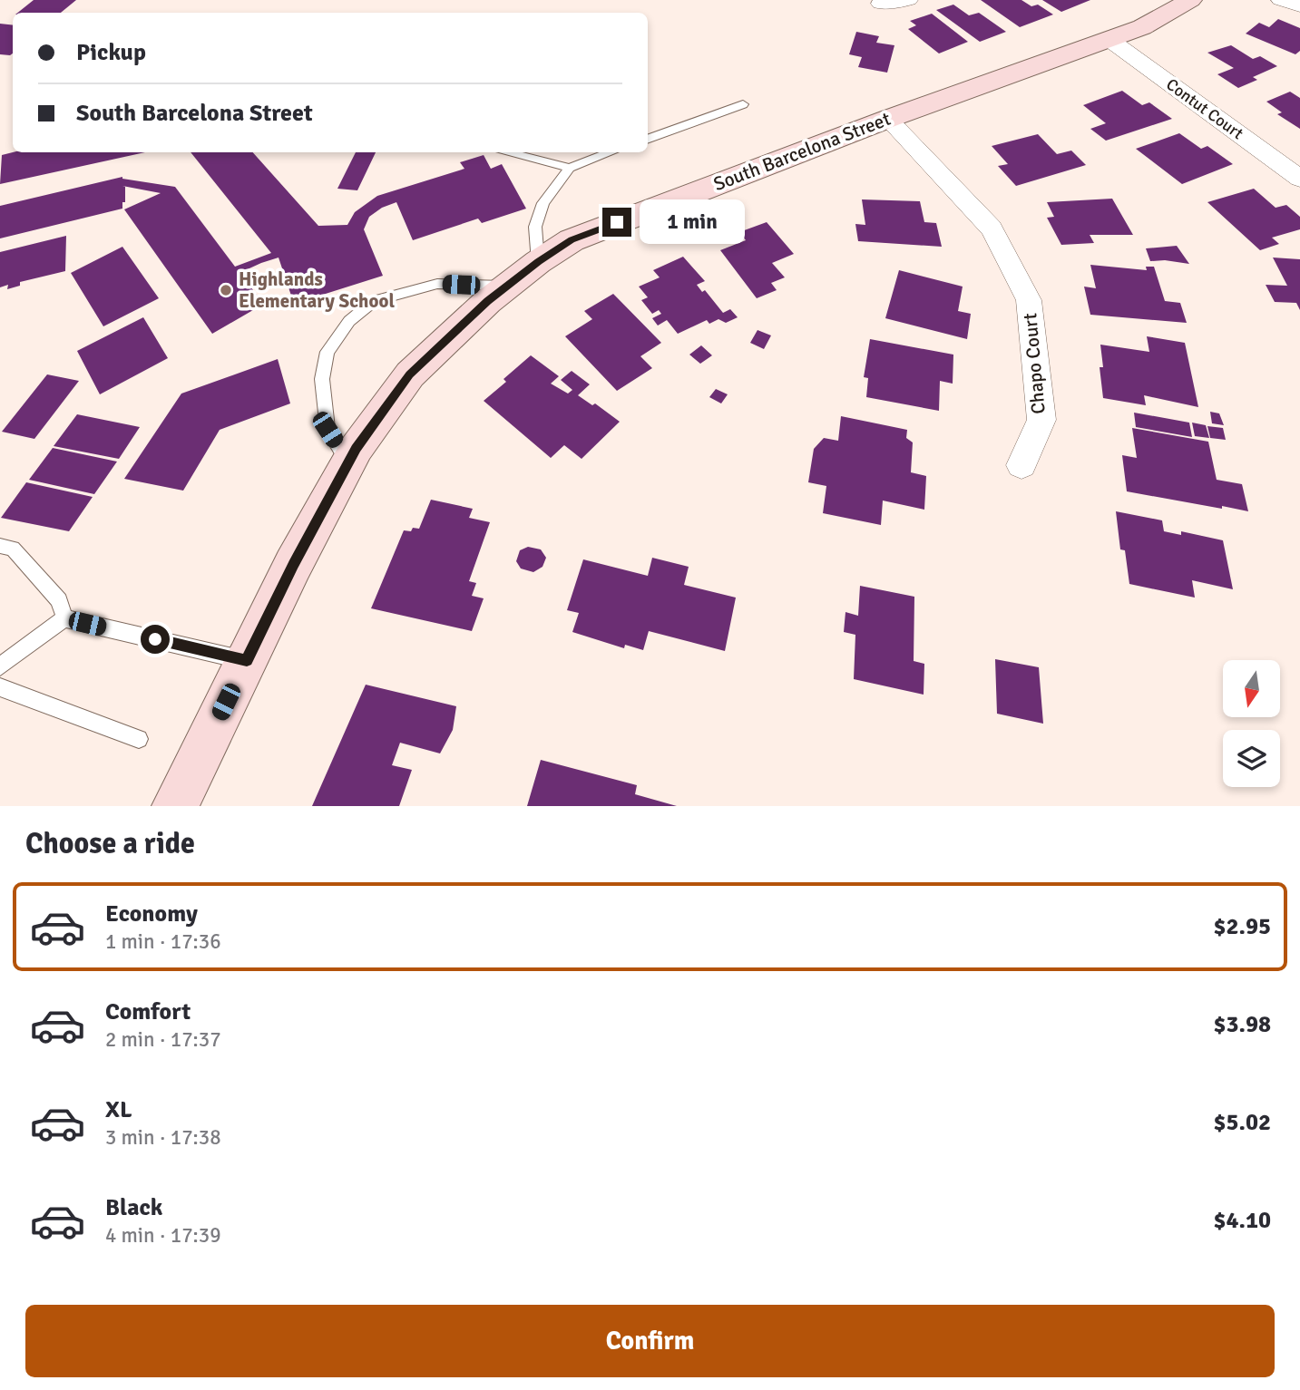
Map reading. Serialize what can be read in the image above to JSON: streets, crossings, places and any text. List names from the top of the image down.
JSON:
{
  "streets": {
    "main road": ["South Barcelona Street"],
    "street": ["Contut Court", "Chapo Court"]
  },
  "crossings": [
    ["Contut Court", "South Barcelona Street"],
    ["South Barcelona Street", "Chapo Court"]
  ],
  "places": ["Highlands Elementary School"],
  "north": "bottom",
  "page": {
    "banner": ["Pickup", "South Barcelona Street"],
    "bubble": "1 min",
    "heading": "Choose a ride",
    "list": [
      {
        "name": "Economy",
        "note": "1 min · 17:36",
        "value": "$2.95"
      },
      {
        "name": "Comfort",
        "note": "2 min · 17:37",
        "value": "$3.98"
      },
      {
        "name": "XL",
        "note": "3 min · 17:38",
        "value": "$5.02"
      },
      {
        "name": "Black",
        "note": "4 min · 17:39",
        "value": "$4.10"
      }
    ],
    "buttons": "Confirm"
  }
}
